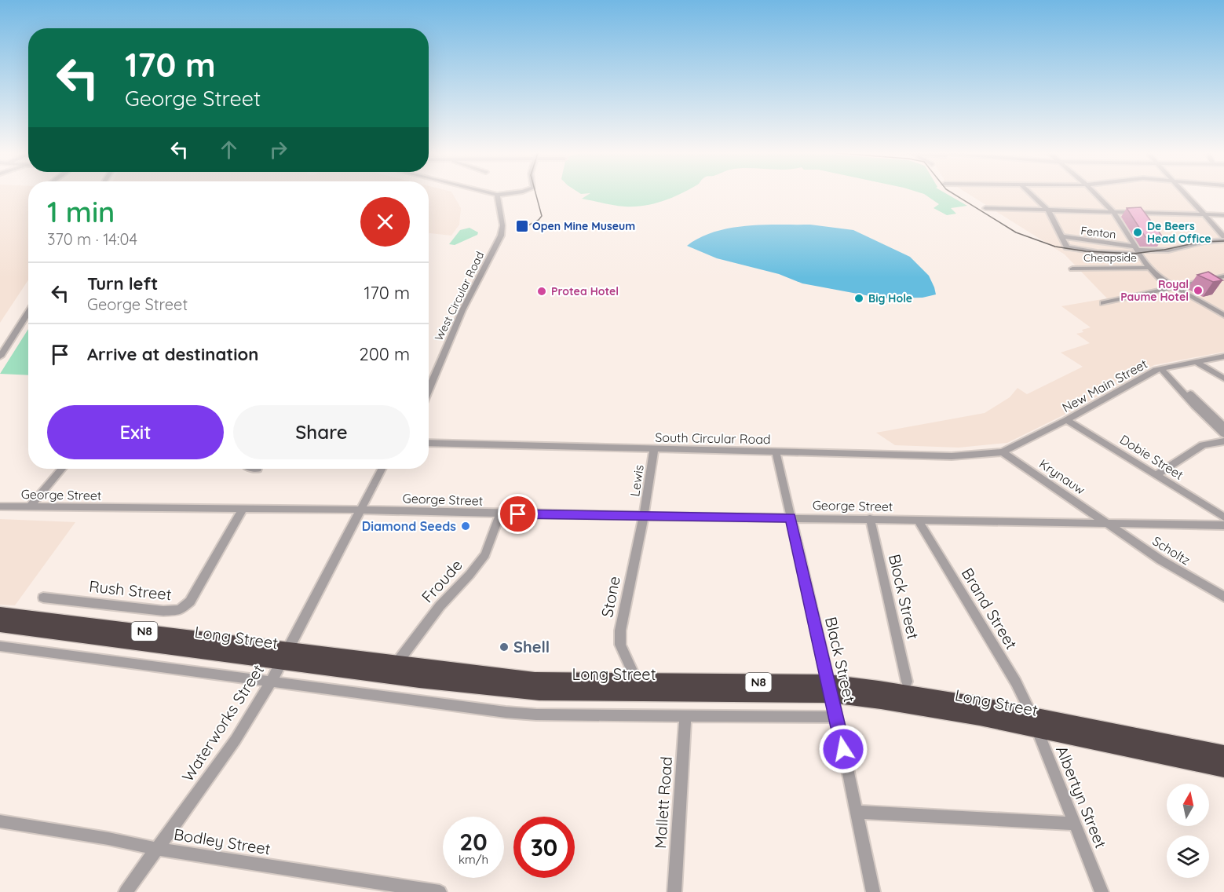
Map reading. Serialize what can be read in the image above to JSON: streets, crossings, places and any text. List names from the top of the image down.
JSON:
{
  "streets": {
    "highway": ["N8", "Long Street"],
    "street": [
      "Fenton",
      "Cheapside",
      "West Circular Road",
      "New Main Street",
      "South Circular Road",
      "Dobie Street",
      "Krynauw",
      "Lewis",
      "George Street",
      "Scholtz",
      "Froude",
      "Rush Street",
      "Stone",
      "Block Street",
      "Brand Street",
      "Black Street",
      "Waterworks Street",
      "Albertyn Street",
      "Mallett Road",
      "Bodley Street"
    ]
  },
  "crossings": [
    ["New Main Street", "South Circular Road"],
    ["New Main Street", "Dobie Street"],
    ["New Main Street", "Krynauw"],
    ["South Circular Road", "Krynauw"],
    ["South Circular Road", "Lewis"],
    ["South Circular Road", "Black Street"],
    ["Krynauw", "George Street"],
    ["Krynauw", "Scholtz"],
    ["Lewis", "George Street"],
    ["Lewis", "Stone"],
    ["George Street", "Scholtz"],
    ["George Street", "Froude"],
    ["George Street", "Rush Street"],
    ["George Street", "Stone"],
    ["George Street", "Block Street"],
    ["George Street", "Brand Street"],
    ["George Street", "Black Street"],
    ["George Street", "Waterworks Street"],
    ["Froude", "Long Street"],
    ["Stone", "Long Street"],
    ["Brand Street", "Long Street"],
    ["Brand Street", "Albertyn Street"],
    ["Long Street", "Black Street"],
    ["Long Street", "Waterworks Street"],
    ["Long Street", "Albertyn Street"],
    ["Waterworks Street", "Bodley Street"]
  ],
  "places": {
    "transit": ["Open Mine Museum"],
    "other": [
      "De Beers Head Office",
      "Royal Paume Hotel",
      "Protea Hotel",
      "Big Hole",
      "Diamond Seeds",
      "Shell"
    ]
  },
  "north": "top",
  "page": {
    "turn": ["170 m", "George Street"],
    "heading": ["1 min", "370 m · 14:04"],
    "list": [
      {
        "name": "Turn left",
        "note": "George Street",
        "value": "170 m"
      },
      {
        "name": "Arrive at destination",
        "value": "200 m"
      }
    ],
    "buttons": ["Exit", "Share"],
    "speed": "20 km/h",
    "limit": "30"
  }
}
